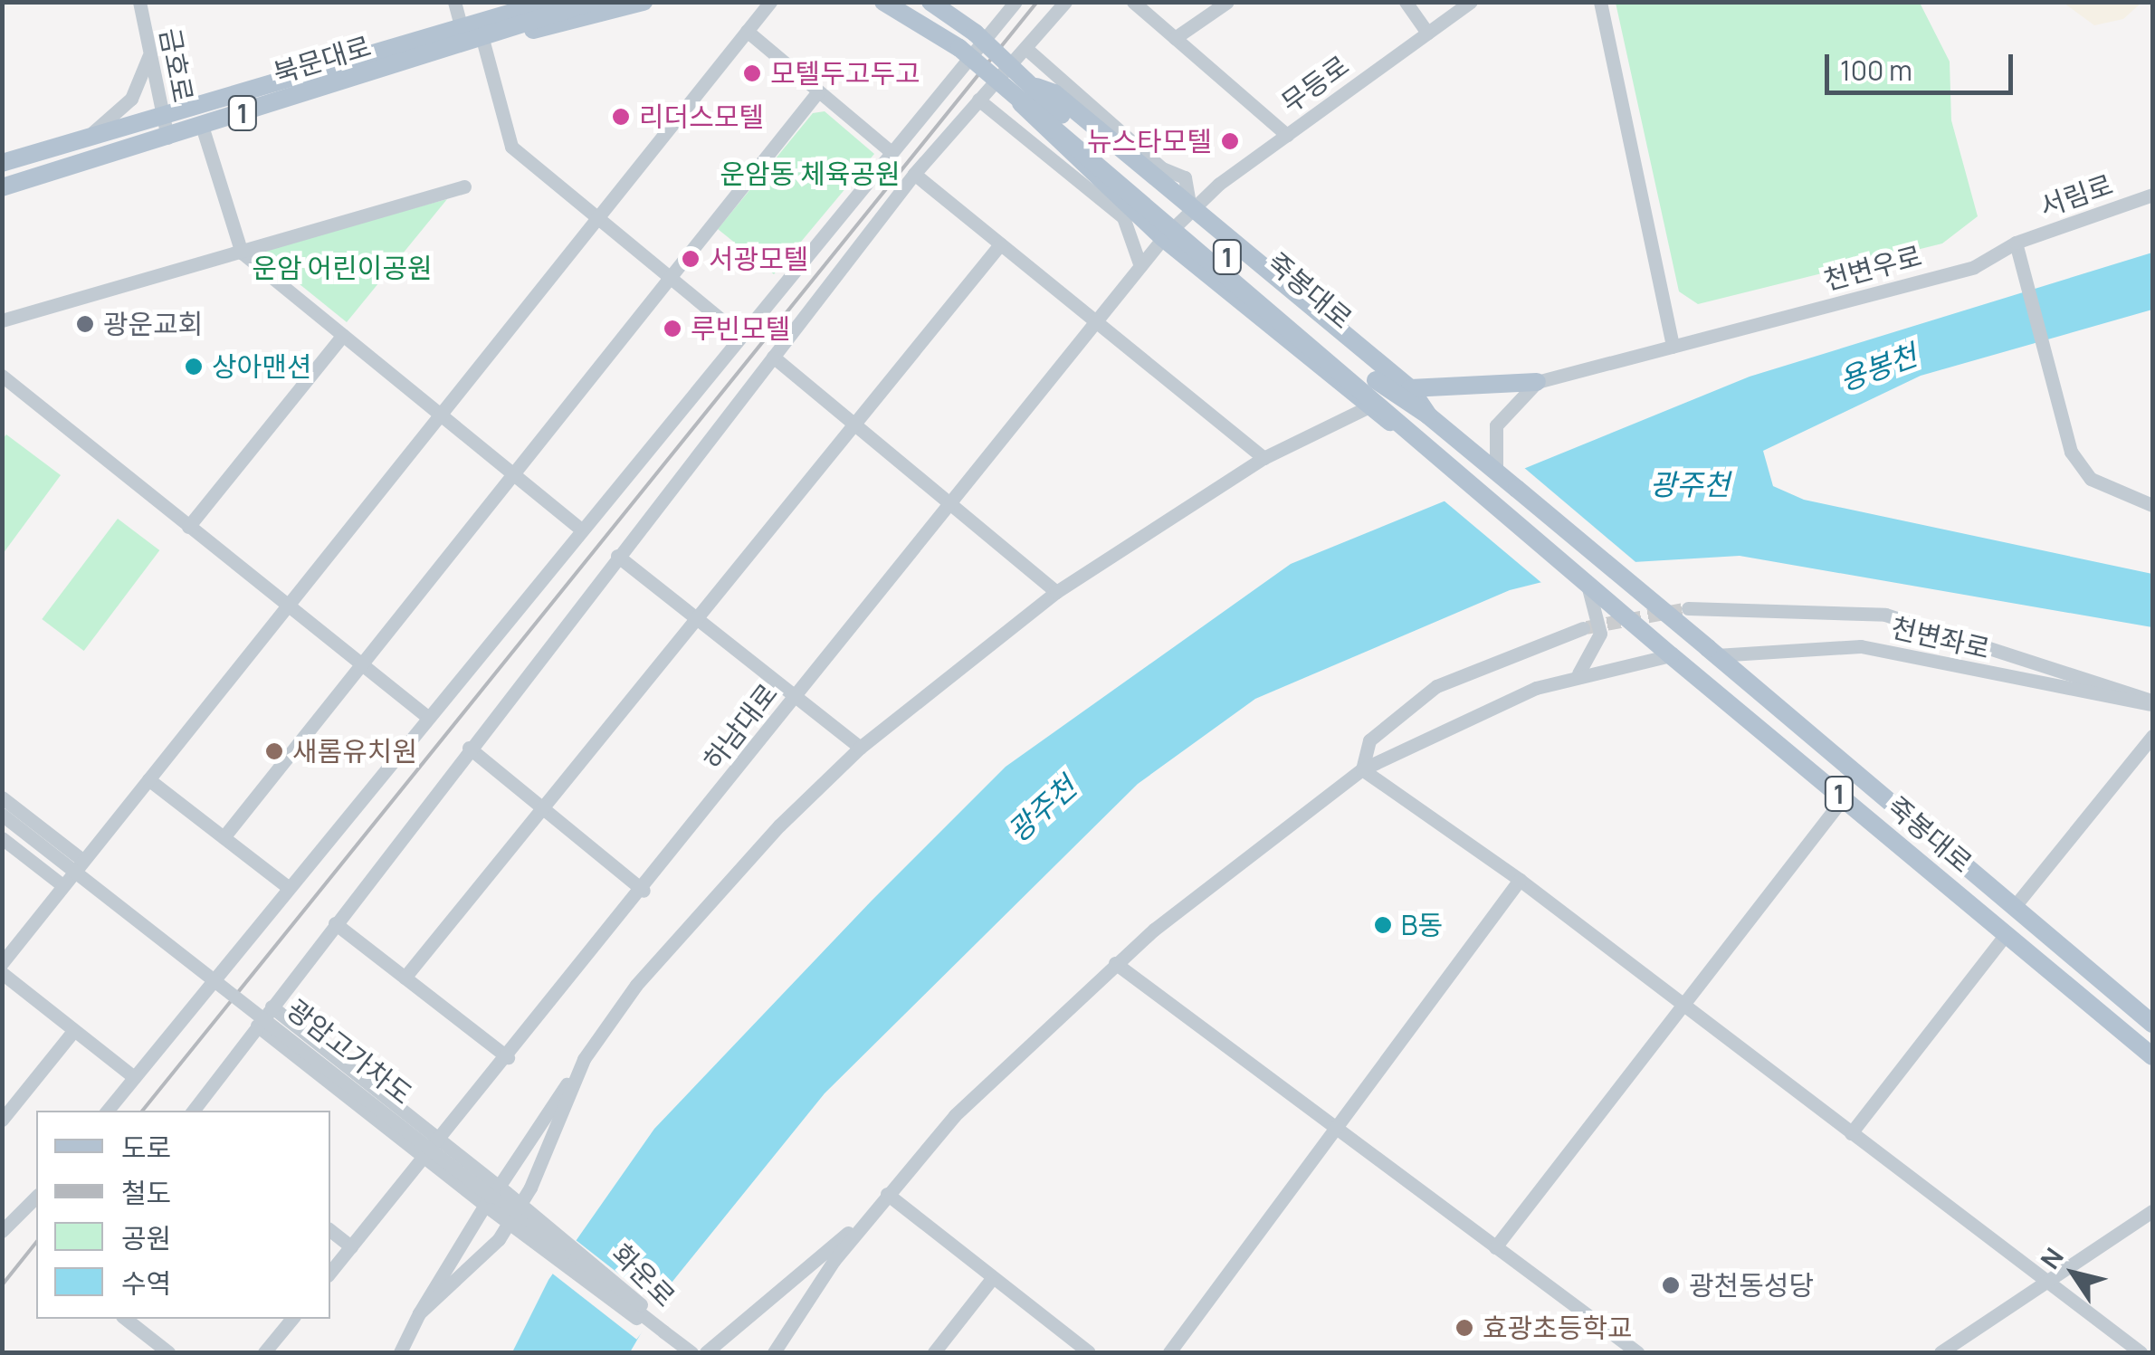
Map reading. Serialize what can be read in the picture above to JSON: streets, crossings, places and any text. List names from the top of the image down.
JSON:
{
  "streets": {
    "main road": ["북문대로", "1", "죽봉대로"],
    "street": [
      "금호로",
      "무등로",
      "서림로",
      "천변우로",
      "천변좌로",
      "하남대로",
      "광암고가차도",
      "화운로"
    ]
  },
  "crossings": [
    ["북문대로", "금호로"],
    ["북문대로", "1"],
    ["무등로", "하남대로"],
    ["1", "죽봉대로"],
    ["서림로", "천변우로"],
    ["죽봉대로", "천변좌로"],
    ["하남대로", "화운로"],
    ["광암고가차도", "화운로"]
  ],
  "water": ["용봉천", "광주천"],
  "parks": ["운암동 체육공원", "운암 어린이공원"],
  "places": [
    "모텔두고두고",
    "리더스모텔",
    "뉴스타모텔",
    "서광모텔",
    "광운교회",
    "루빈모텔",
    "상아맨션",
    "새롬유치원",
    "B동",
    "광천동성당",
    "효광초등학교"
  ],
  "legend": [
    "도로",
    "철도",
    "공원",
    "수역"
  ],
  "scale_bar": "100 m",
  "north": "top left"
}
